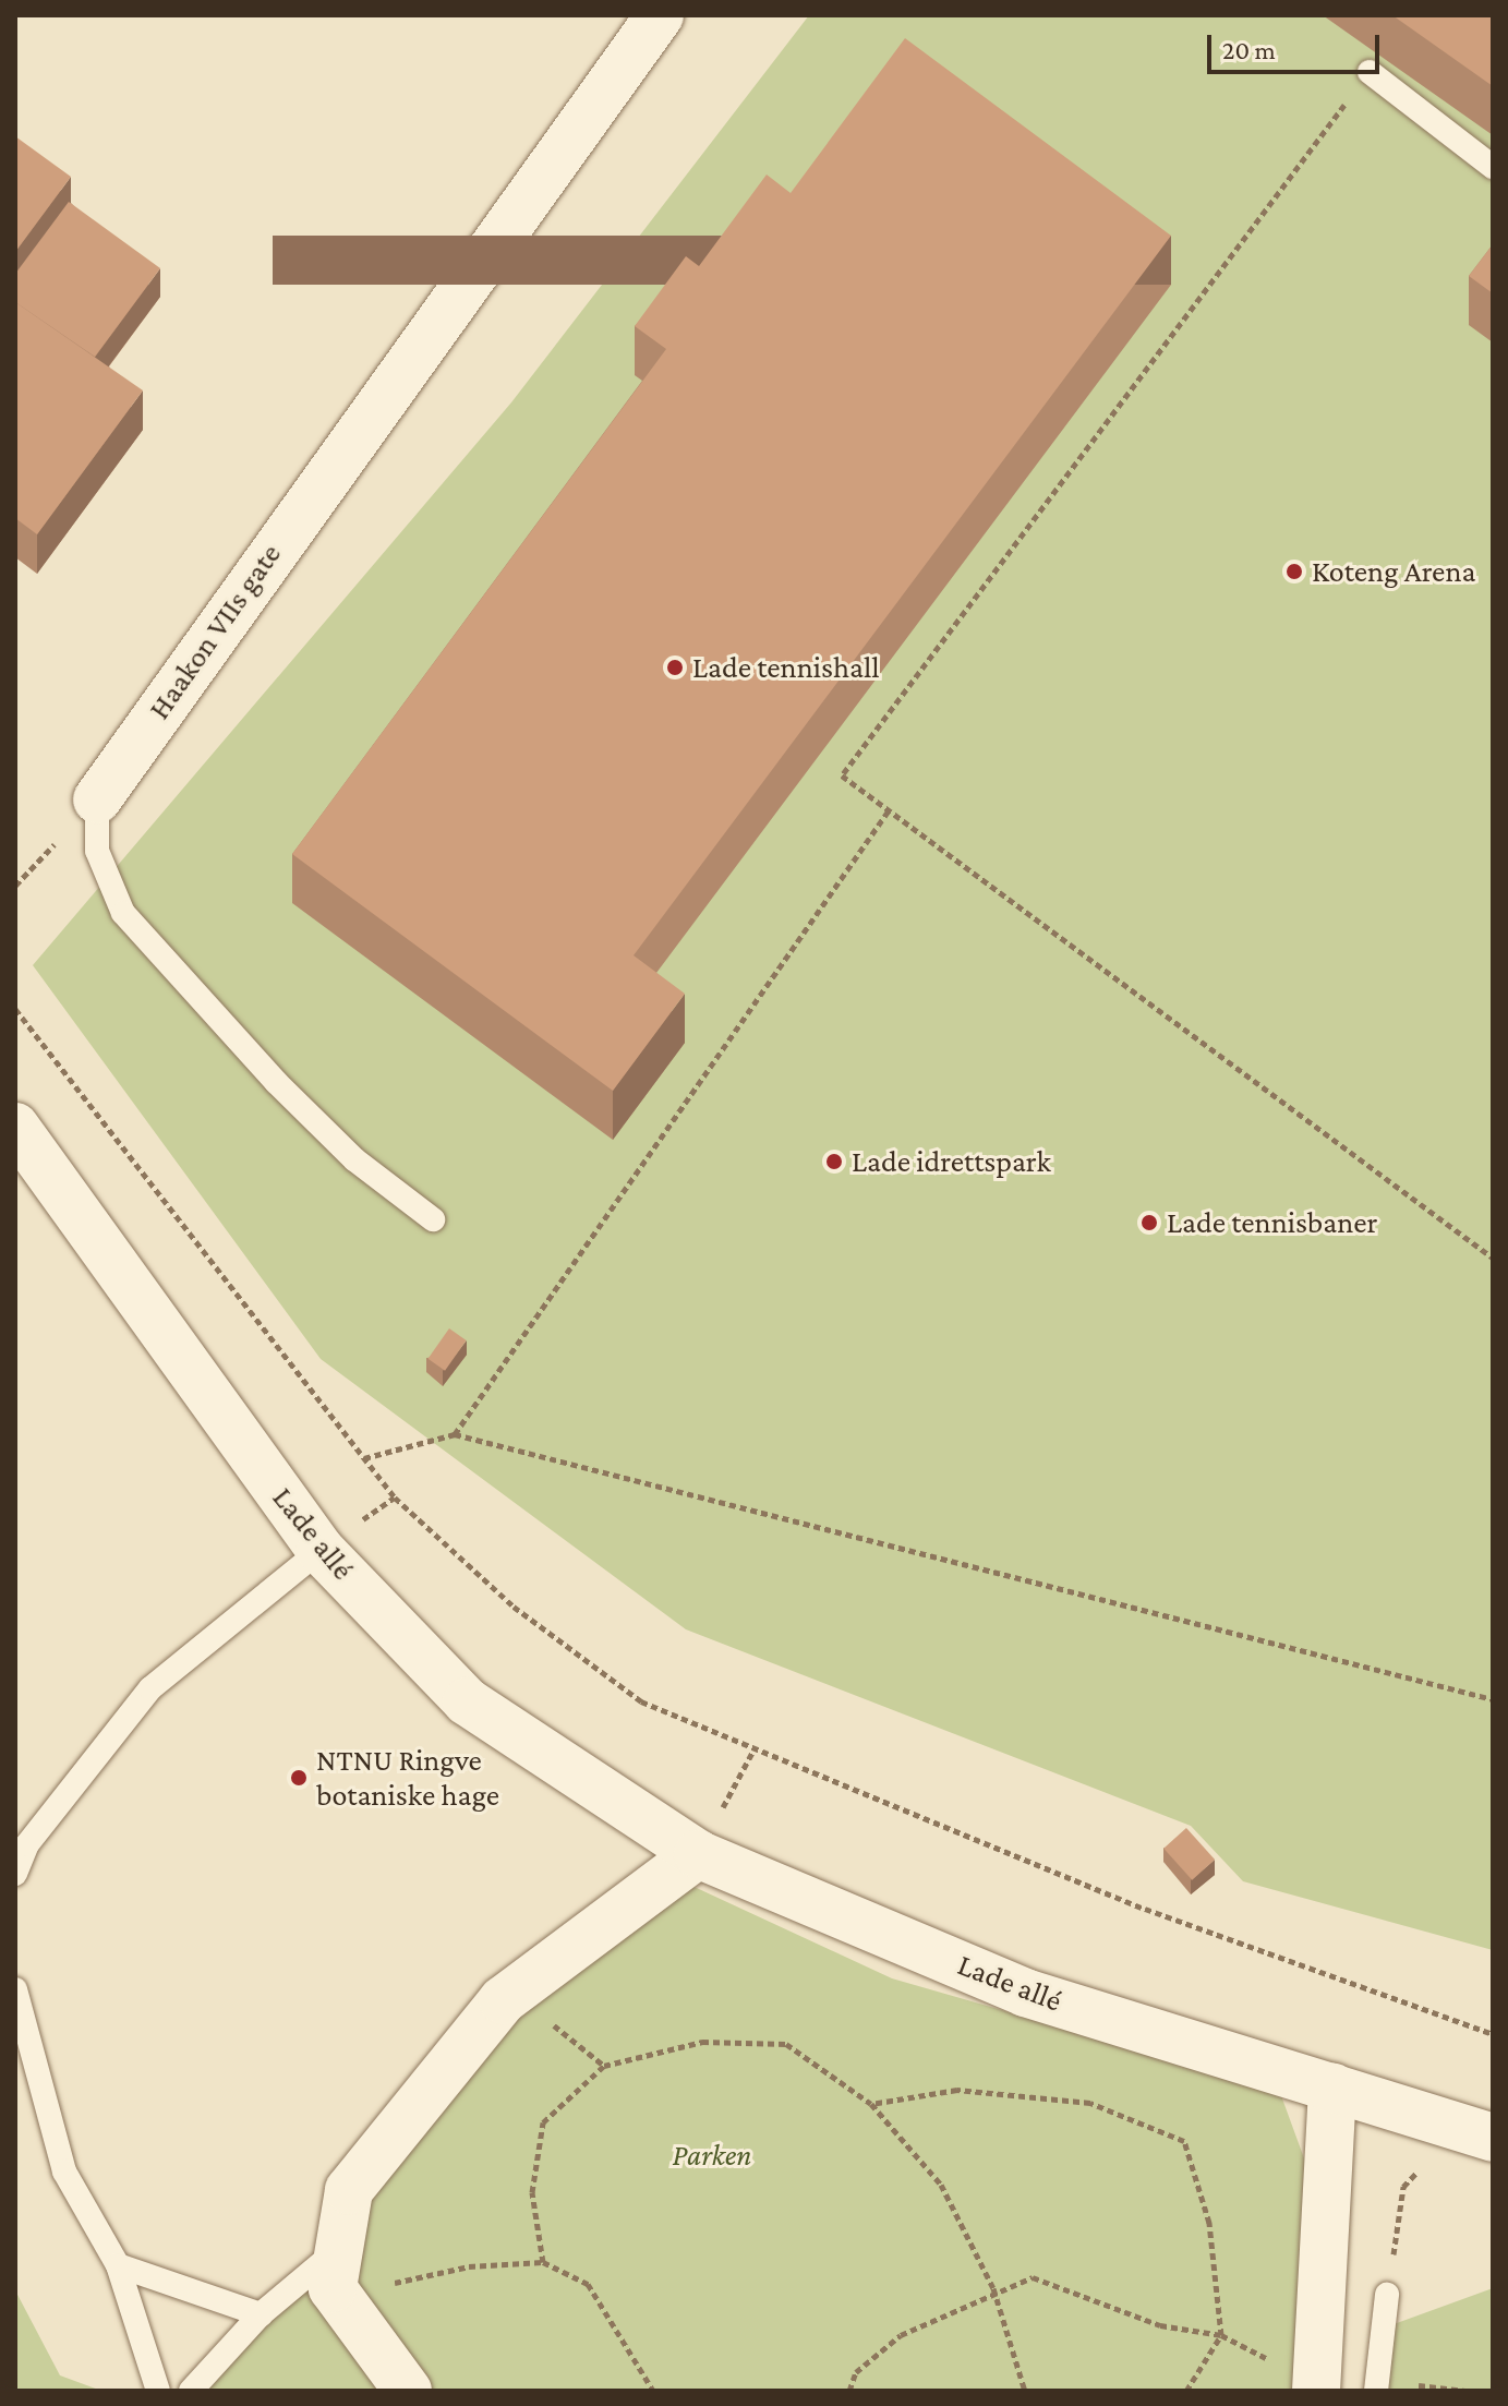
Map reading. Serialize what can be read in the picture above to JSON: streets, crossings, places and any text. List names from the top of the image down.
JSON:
{
  "streets": {
    "street": ["Haakon VIIs gate", "Lade allé"]
  },
  "parks": ["Parken"],
  "places": [
    "Koteng Arena",
    "Lade tennishall",
    "Lade idrettspark",
    "Lade tennisbaner",
    "NTNU Ringve botaniske hage"
  ],
  "scale_bar": "20 m"
}
